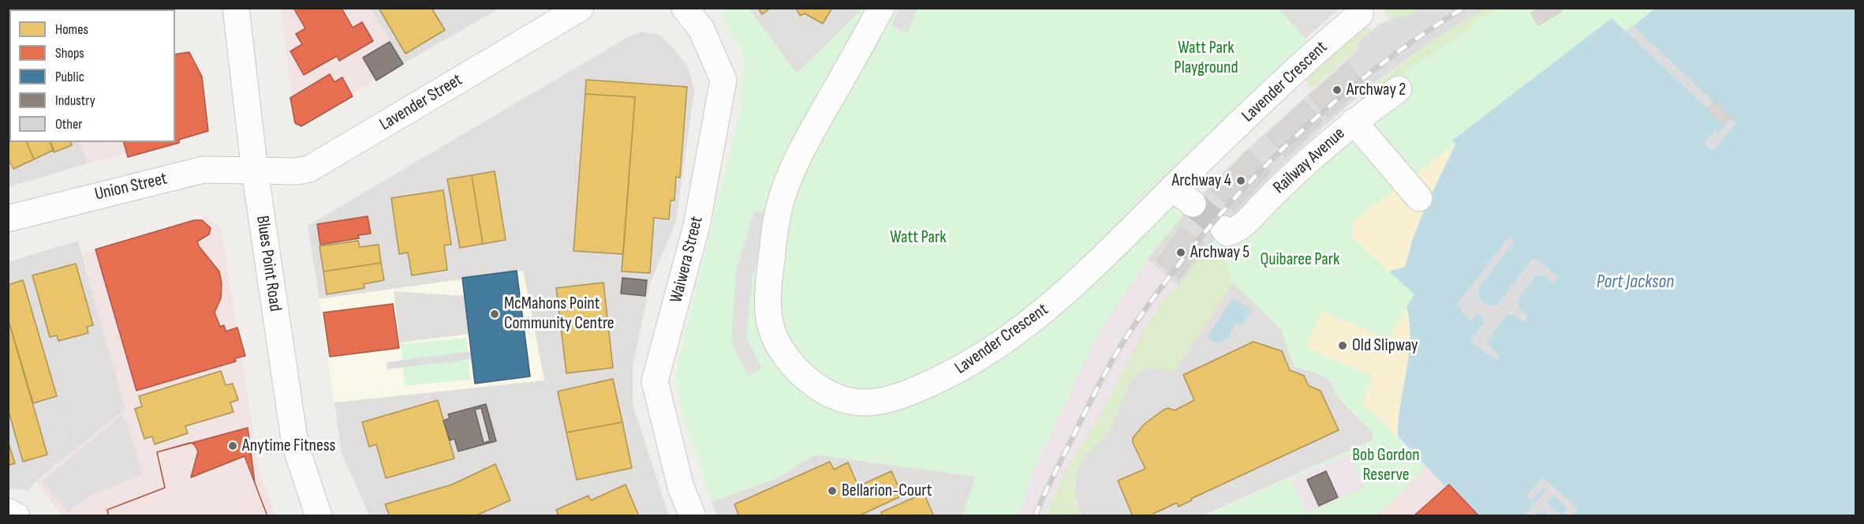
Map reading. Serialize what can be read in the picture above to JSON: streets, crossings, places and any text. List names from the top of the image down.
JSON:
{
  "streets": {
    "street": [
      "Lavender Crescent",
      "Lavender Street",
      "Railway Avenue",
      "Union Street",
      "Waiwera Street",
      "Blues Point Road"
    ]
  },
  "crossings": [
    ["Lavender Street", "Union Street"],
    ["Lavender Street", "Blues Point Road"],
    ["Union Street", "Blues Point Road"]
  ],
  "water": ["Port Jackson"],
  "parks": [
    "Watt Park Playground",
    "Watt Park",
    "Quibaree Park",
    "Bob Gordon Reserve"
  ],
  "places": [
    "Archway 2",
    "Archway 4",
    "Archway 5",
    "McMahons Point Community Centre",
    "Old Slipway",
    "Anytime Fitness",
    "Bellarion-Court"
  ],
  "legend": [
    "Homes",
    "Shops",
    "Public",
    "Industry",
    "Other"
  ]
}
